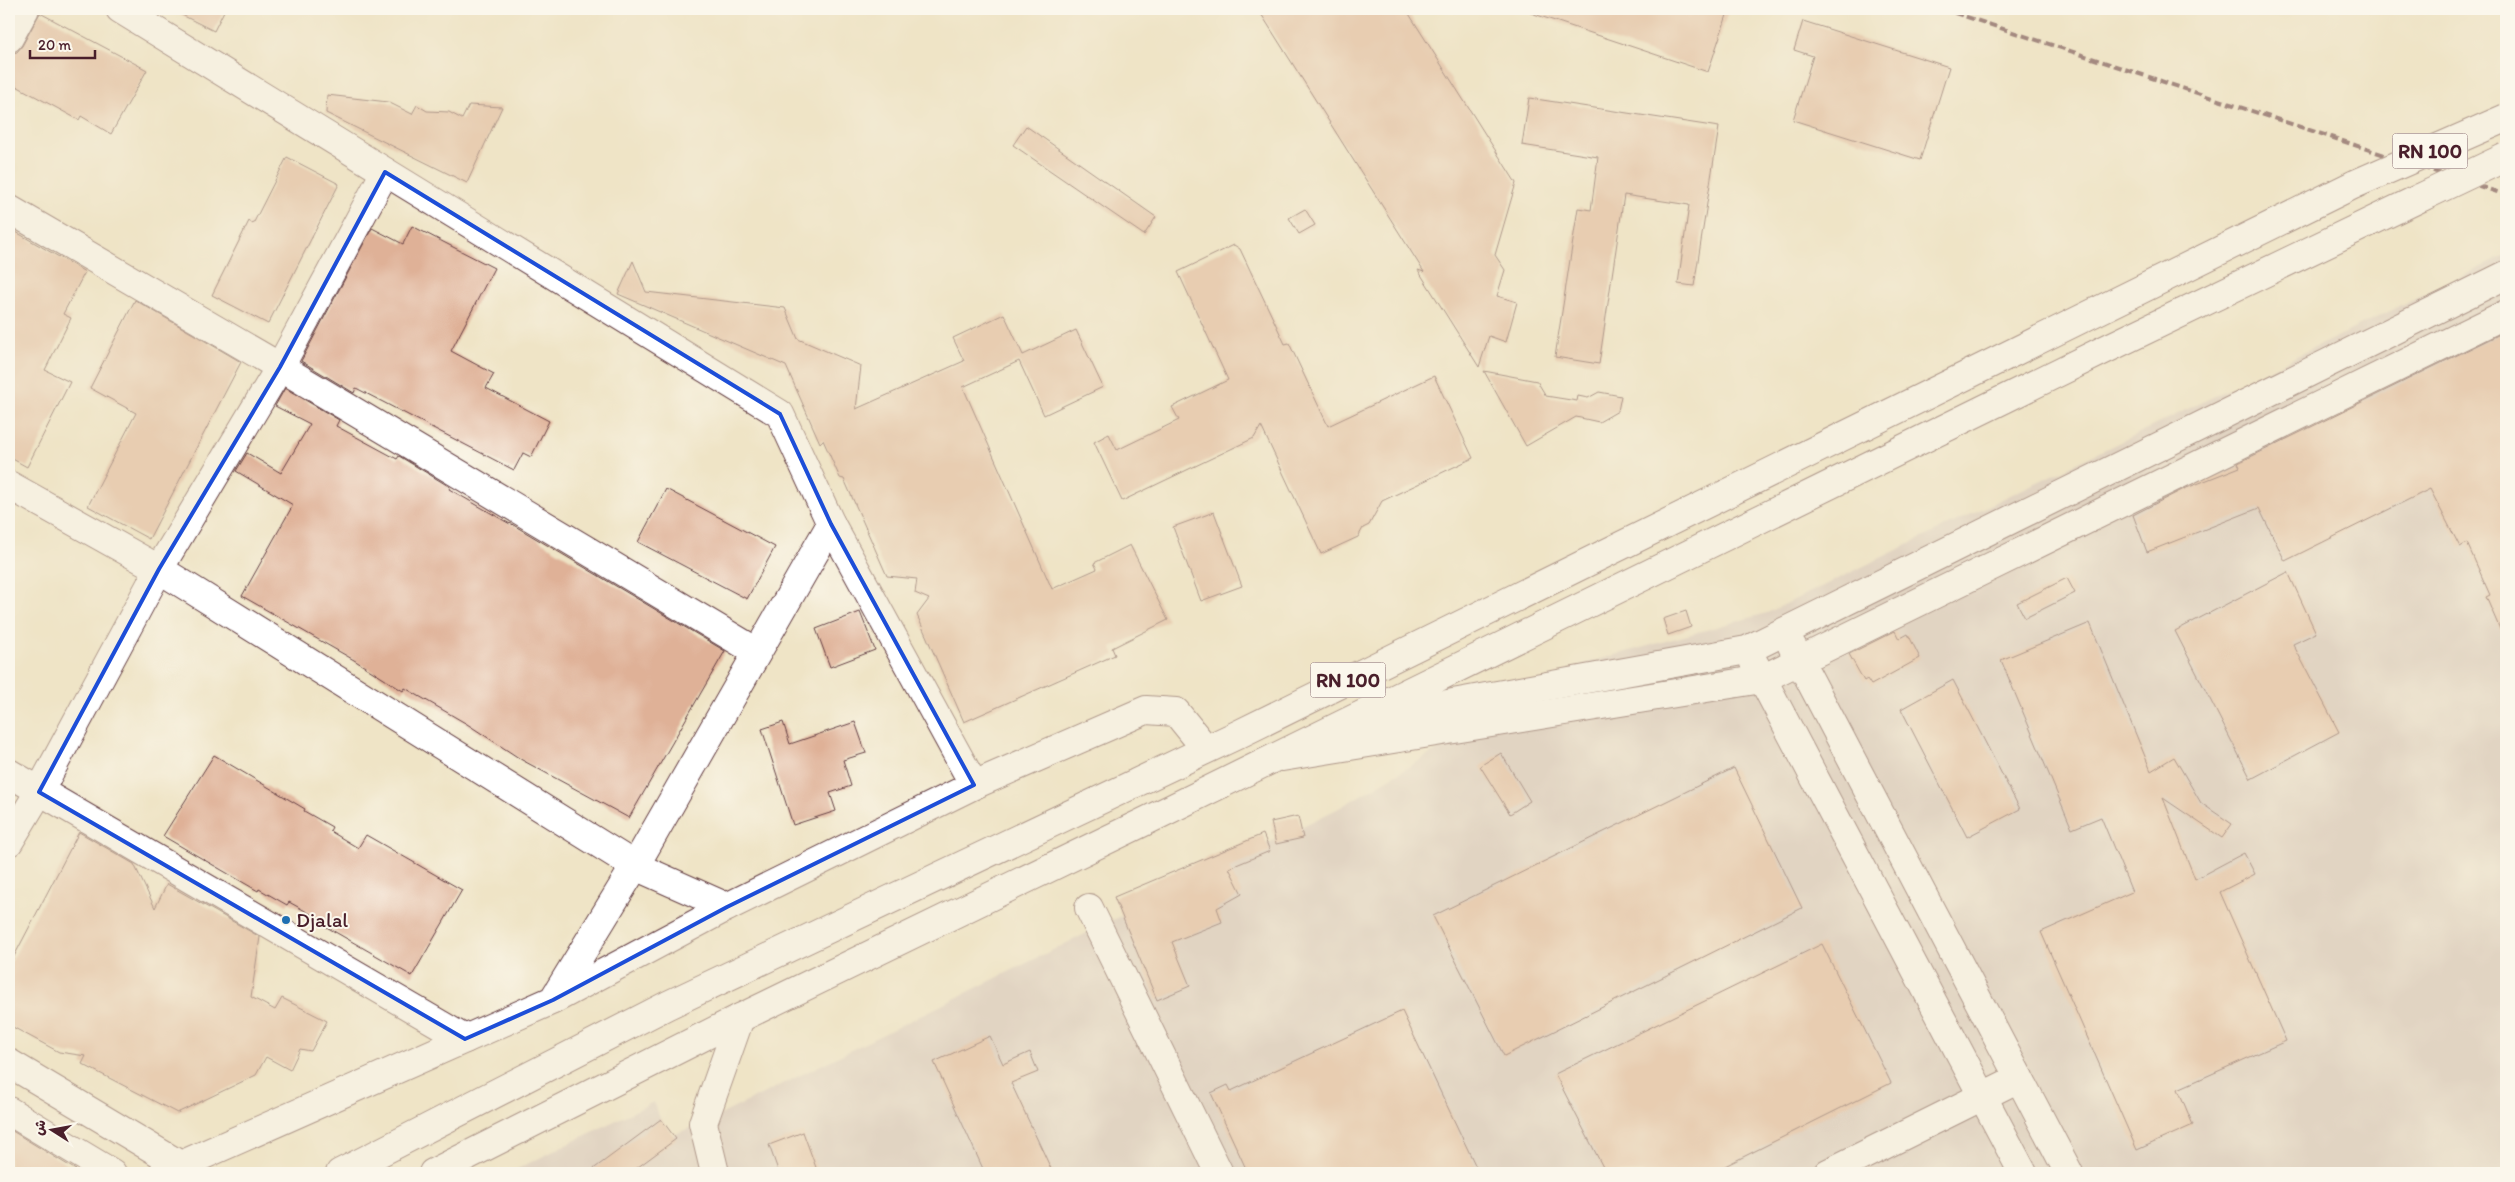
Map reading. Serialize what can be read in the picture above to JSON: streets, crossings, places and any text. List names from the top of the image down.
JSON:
{
  "streets": {
    "main road": ["RN 100"]
  },
  "places": ["Djalal"],
  "scale_bar": "20 m",
  "north": "left"
}
